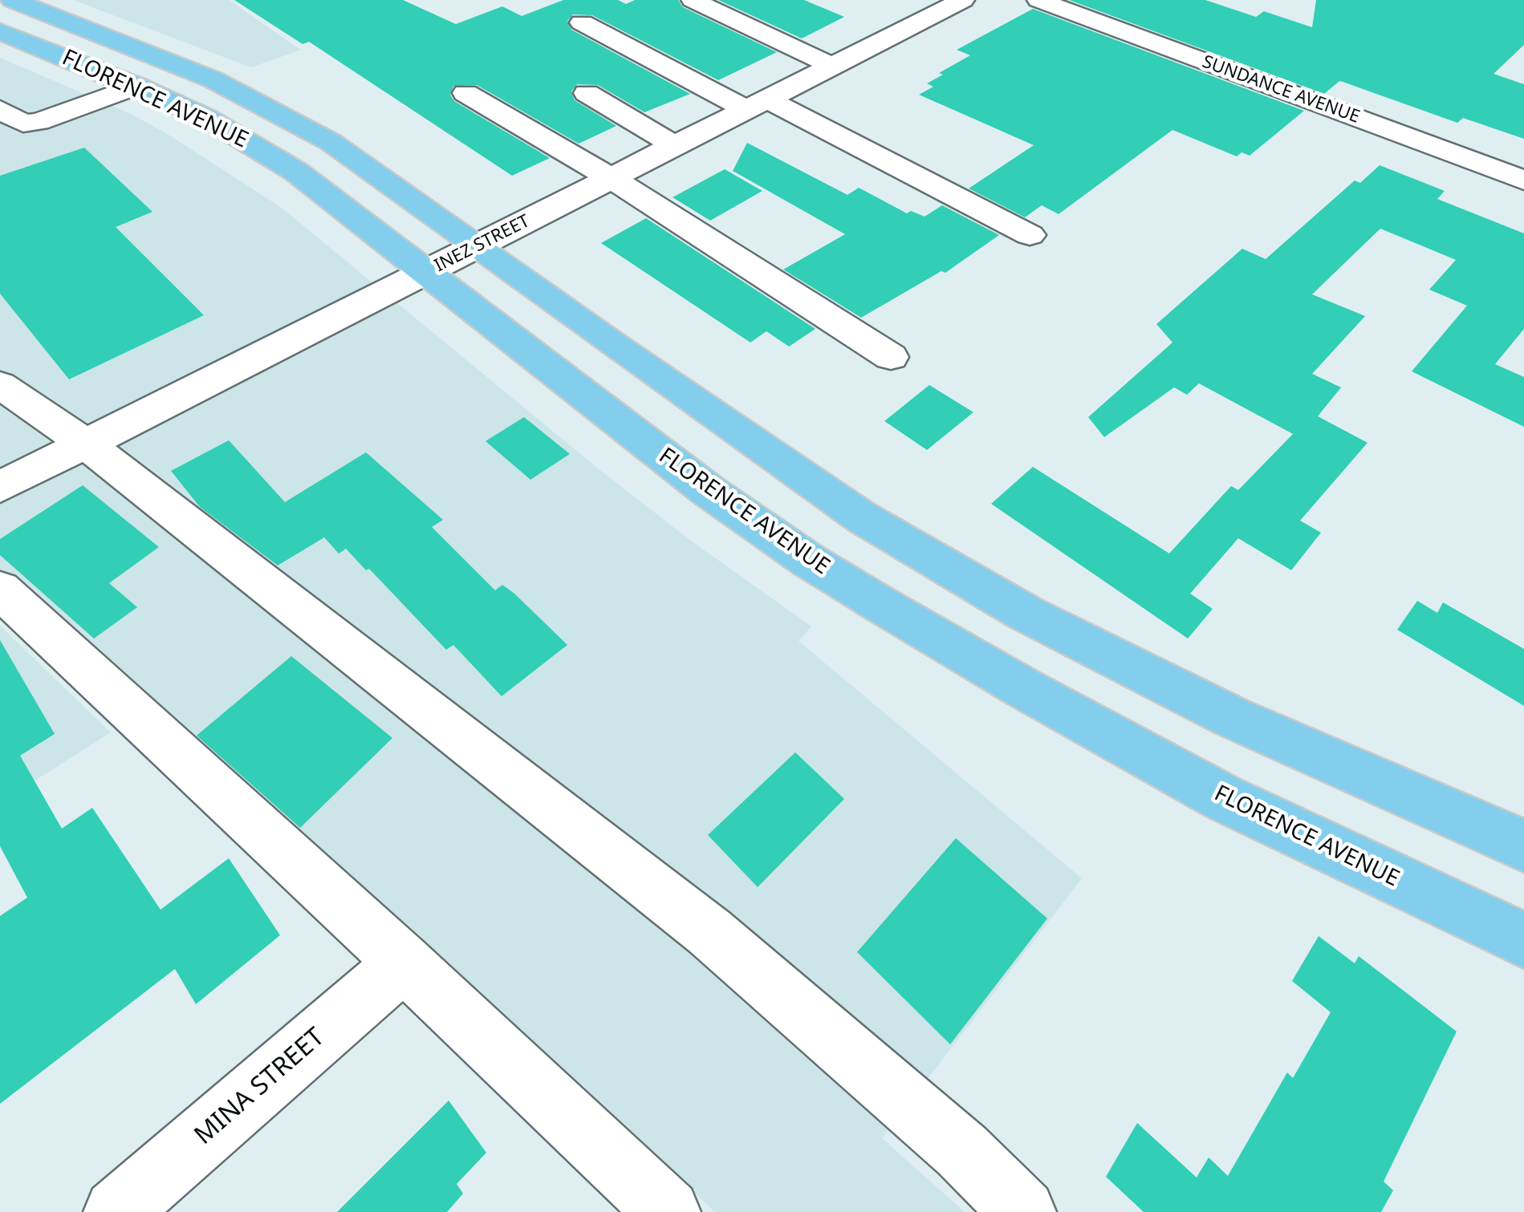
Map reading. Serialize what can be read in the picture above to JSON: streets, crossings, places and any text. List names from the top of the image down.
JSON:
{
  "streets": {
    "main road": ["FLORENCE AVENUE"],
    "street": ["SUNDANCE AVENUE", "INEZ STREET", "MINA STREET"]
  },
  "crossings": [
    ["FLORENCE AVENUE", "INEZ STREET"]
  ]
}
